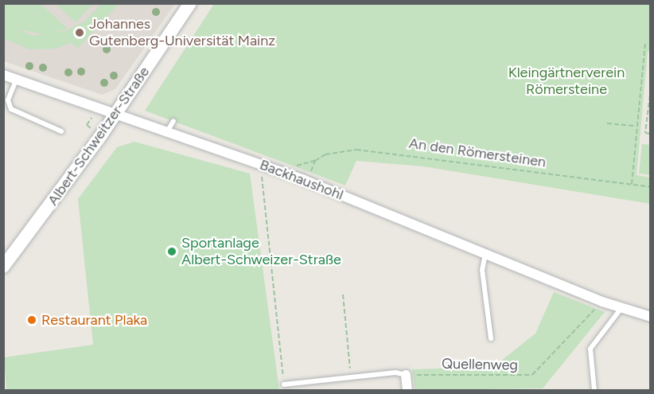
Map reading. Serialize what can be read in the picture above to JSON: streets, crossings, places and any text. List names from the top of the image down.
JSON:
{
  "streets": {
    "street": ["Albert-Schweitzer-Straße", "Backhaushohl"],
    "path": ["An den Römersteinen", "Quellenweg"]
  },
  "crossings": [
    ["Albert-Schweitzer-Straße", "Backhaushohl"]
  ],
  "parks": ["Kleingärtnerverein Römersteine"],
  "places": ["Johannes Gutenberg-Universität Mainz", "Sportanlage Albert-Schweizer-Straße", "Restaurant Plaka"]
}
